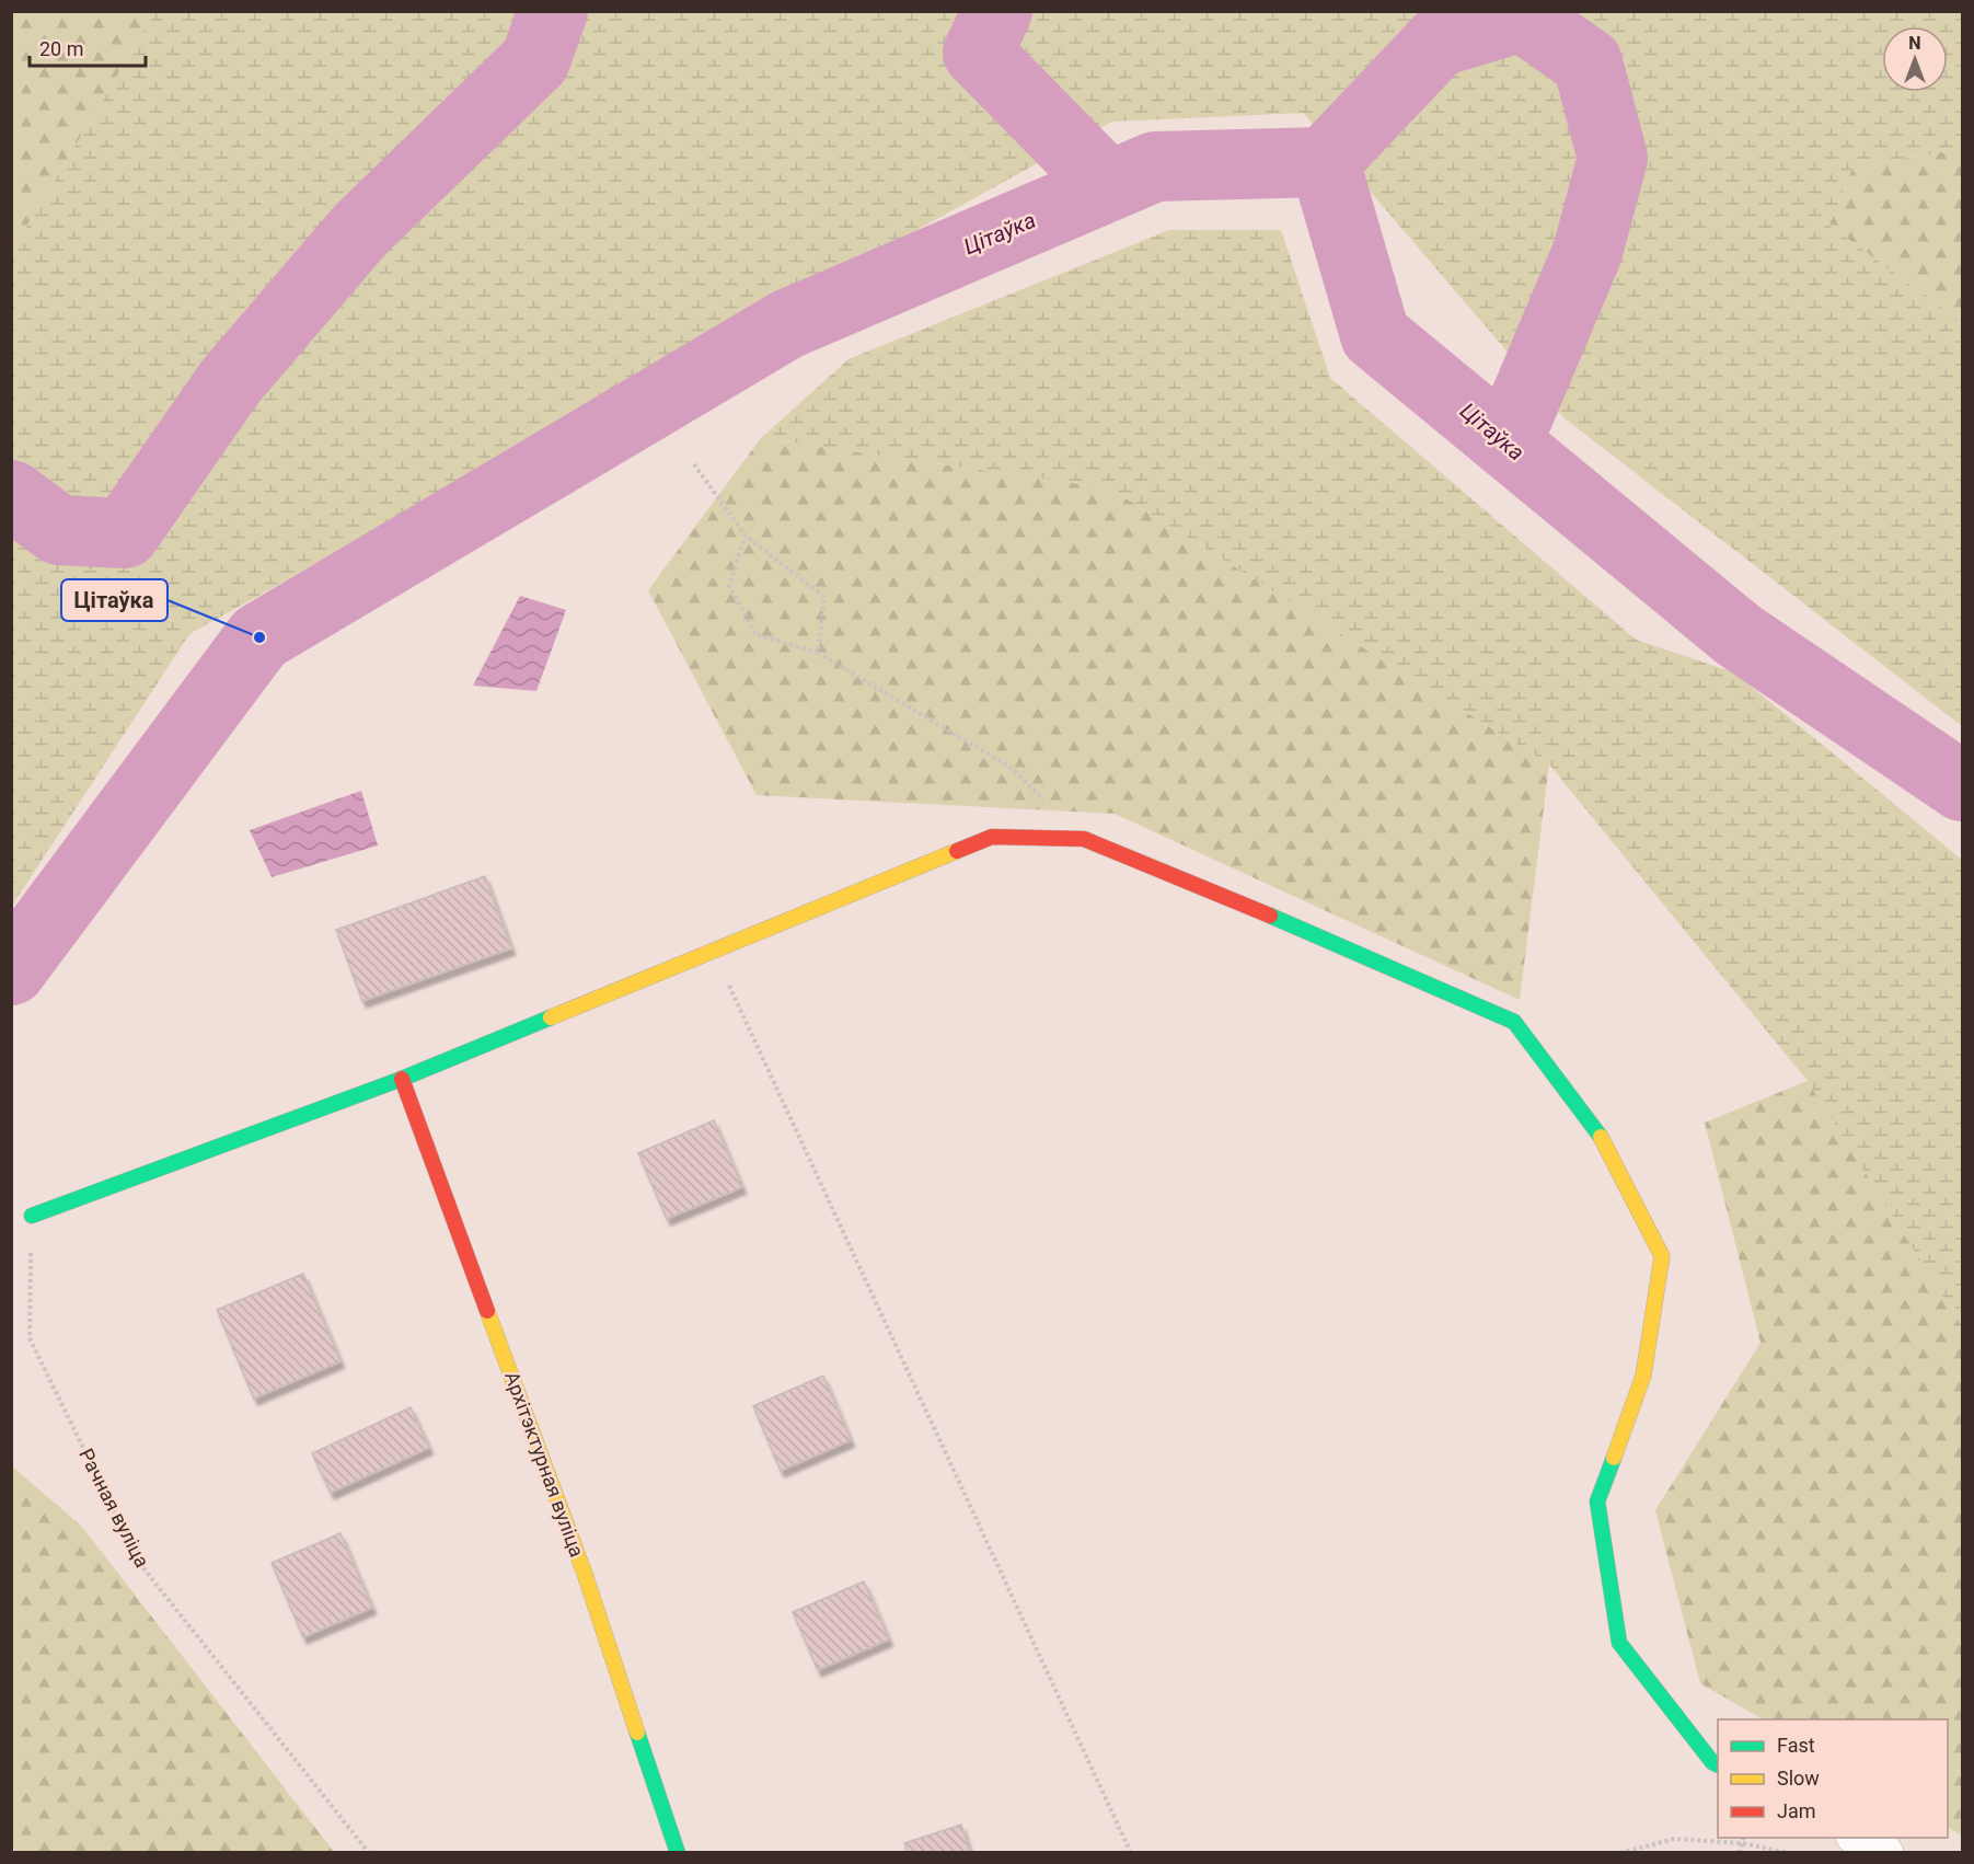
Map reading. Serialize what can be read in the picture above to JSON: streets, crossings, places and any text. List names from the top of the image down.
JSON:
{
  "streets": {
    "street": ["Архітэктурная вуліца"],
    "path": ["Рачная вуліца"]
  },
  "water": ["Цітаўка"],
  "places": ["Цітаўка"],
  "legend": ["Fast", "Slow", "Jam"],
  "scale_bar": "20 m",
  "north": "top"
}
